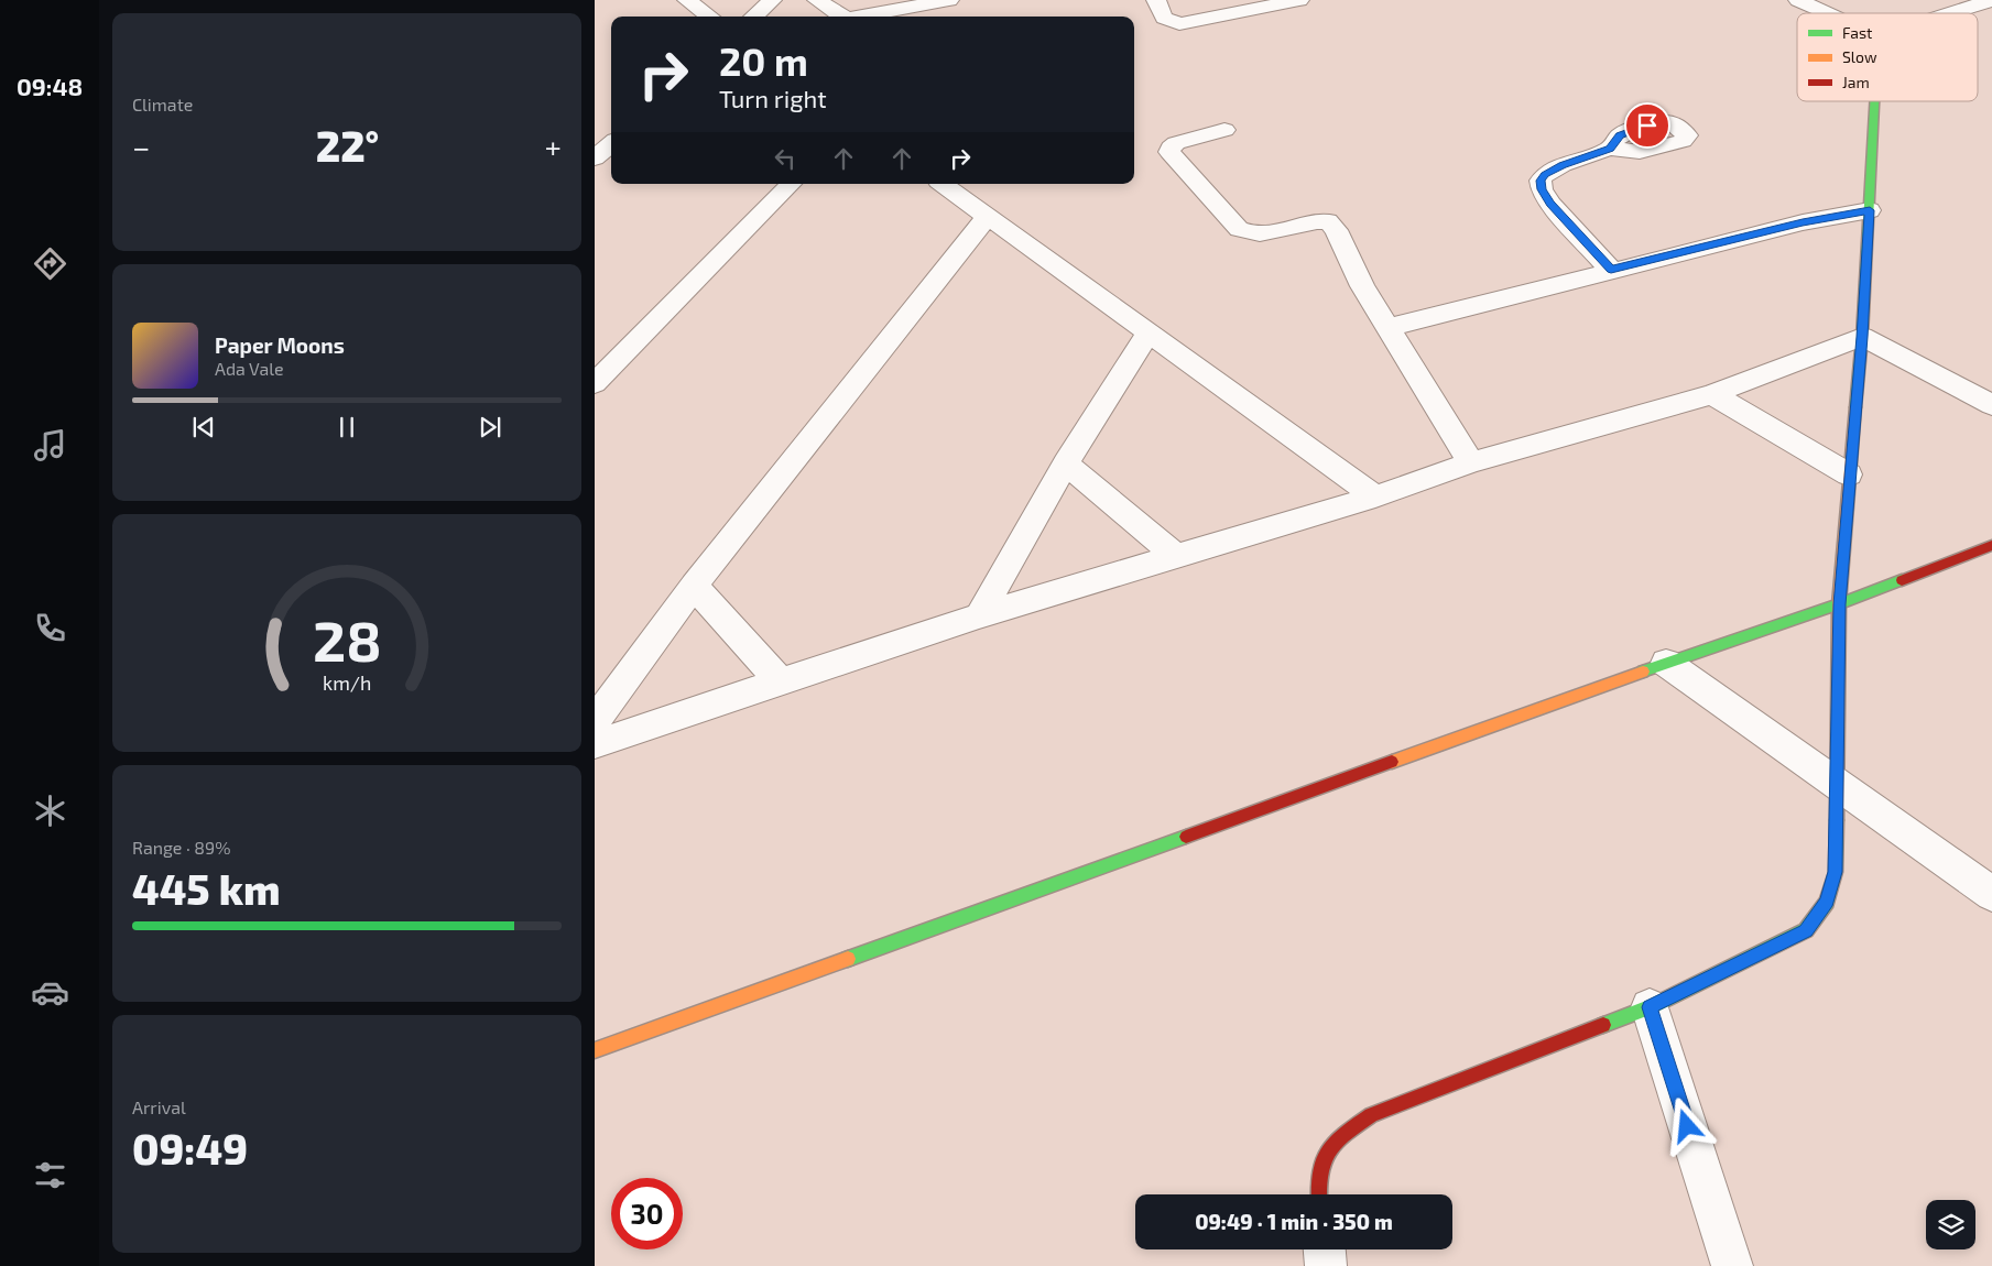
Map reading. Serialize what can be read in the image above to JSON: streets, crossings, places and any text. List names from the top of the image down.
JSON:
{
  "legend": ["Fast", "Slow", "Jam"],
  "page": {
    "tabs": "09:48",
    "tile": [
      "Climate",
      ["Range · 89%", "445 km"],
      ["Arrival", "09:49"]
    ],
    "turn": ["20 m", "Turn right"],
    "heat": ["−", "22°", "+"],
    "song": ["Paper Moons", "Ada Vale"],
    "limit": "30",
    "trip": "09:49 · 1 min · 350 m",
    "gauge": ["28", "km/h"]
  }
}
